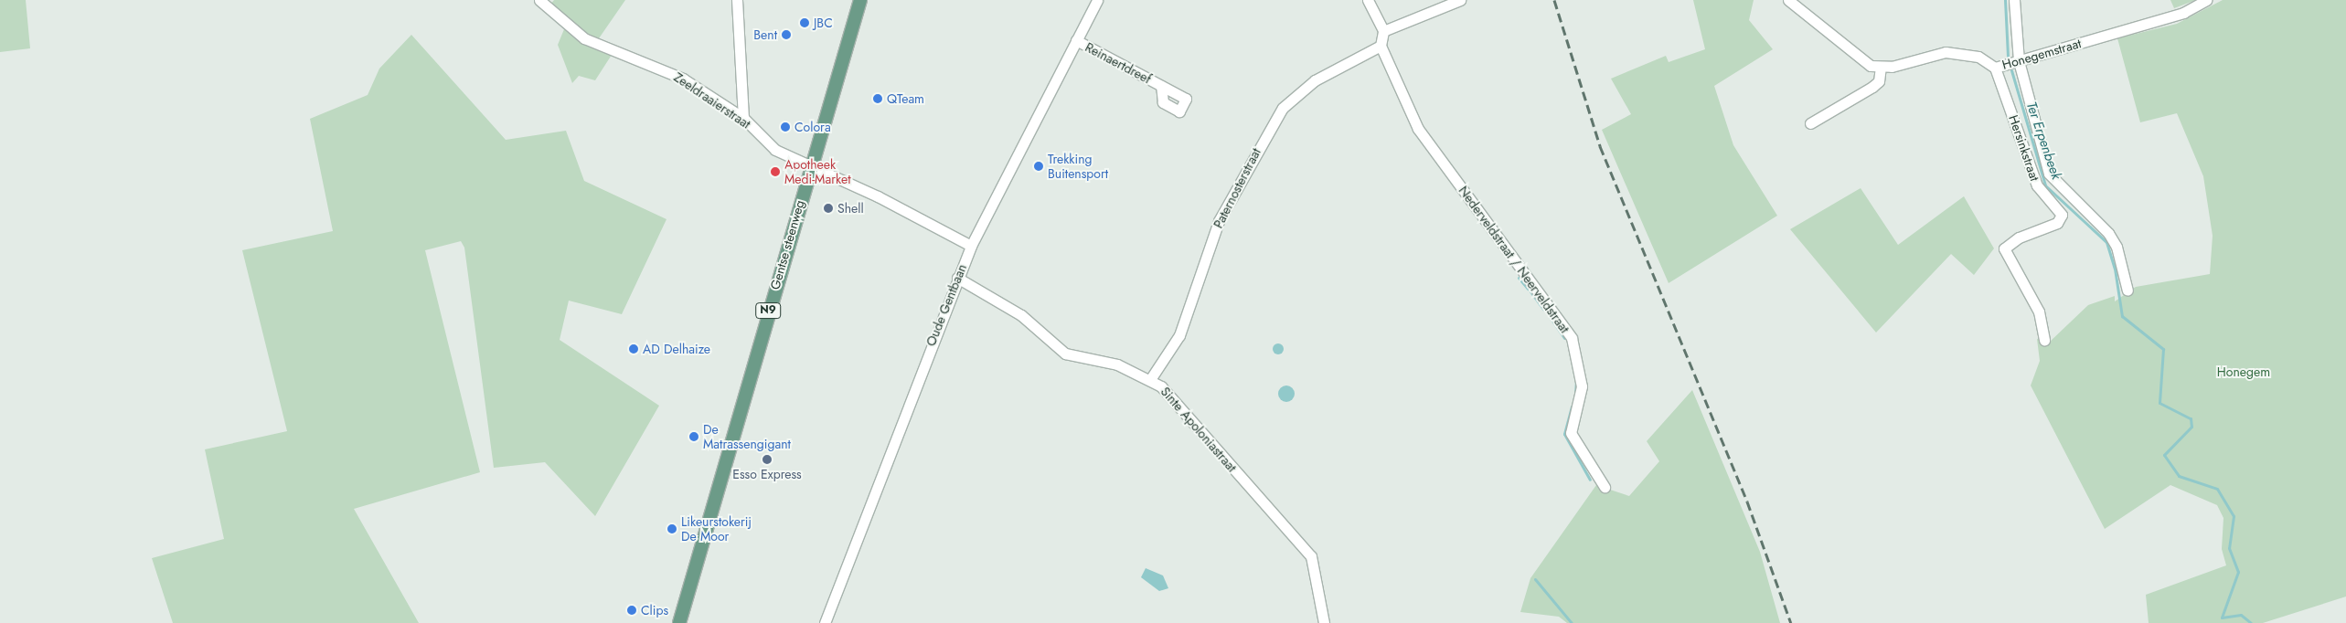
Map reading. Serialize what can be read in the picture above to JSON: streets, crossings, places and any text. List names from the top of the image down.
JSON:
{
  "streets": {
    "main road": ["Gentse steenweg", "N9"],
    "street": [
      "Honegemstraat",
      "Reinaertdreef",
      "Zeeldraaierstraat",
      "Hersinkstraat",
      "Paternosterstraat",
      "Nederveldstraat / Neerveldstraat",
      "Oude Gentbaan",
      "Sinte Apoloniastraat"
    ]
  },
  "crossings": [
    ["Honegemstraat", "Hersinkstraat"],
    ["Reinaertdreef", "Oude Gentbaan"],
    ["Zeeldraaierstraat", "Gentse steenweg"],
    ["Paternosterstraat", "Nederveldstraat / Neerveldstraat"],
    ["Paternosterstraat", "Sinte Apoloniastraat"],
    ["Oude Gentbaan", "Sinte Apoloniastraat"]
  ],
  "water": ["Ter Erpenbeek"],
  "parks": ["Honegem"],
  "places": [
    "JBC",
    "Bent",
    "QTeam",
    "Colora",
    "Trekking Buitensport",
    "Apotheek Medi-Market",
    "Shell",
    "AD Delhaize",
    "De Matrassengigant",
    "Esso Express",
    "Likeurstokerij De Moor",
    "Clips"
  ]
}
